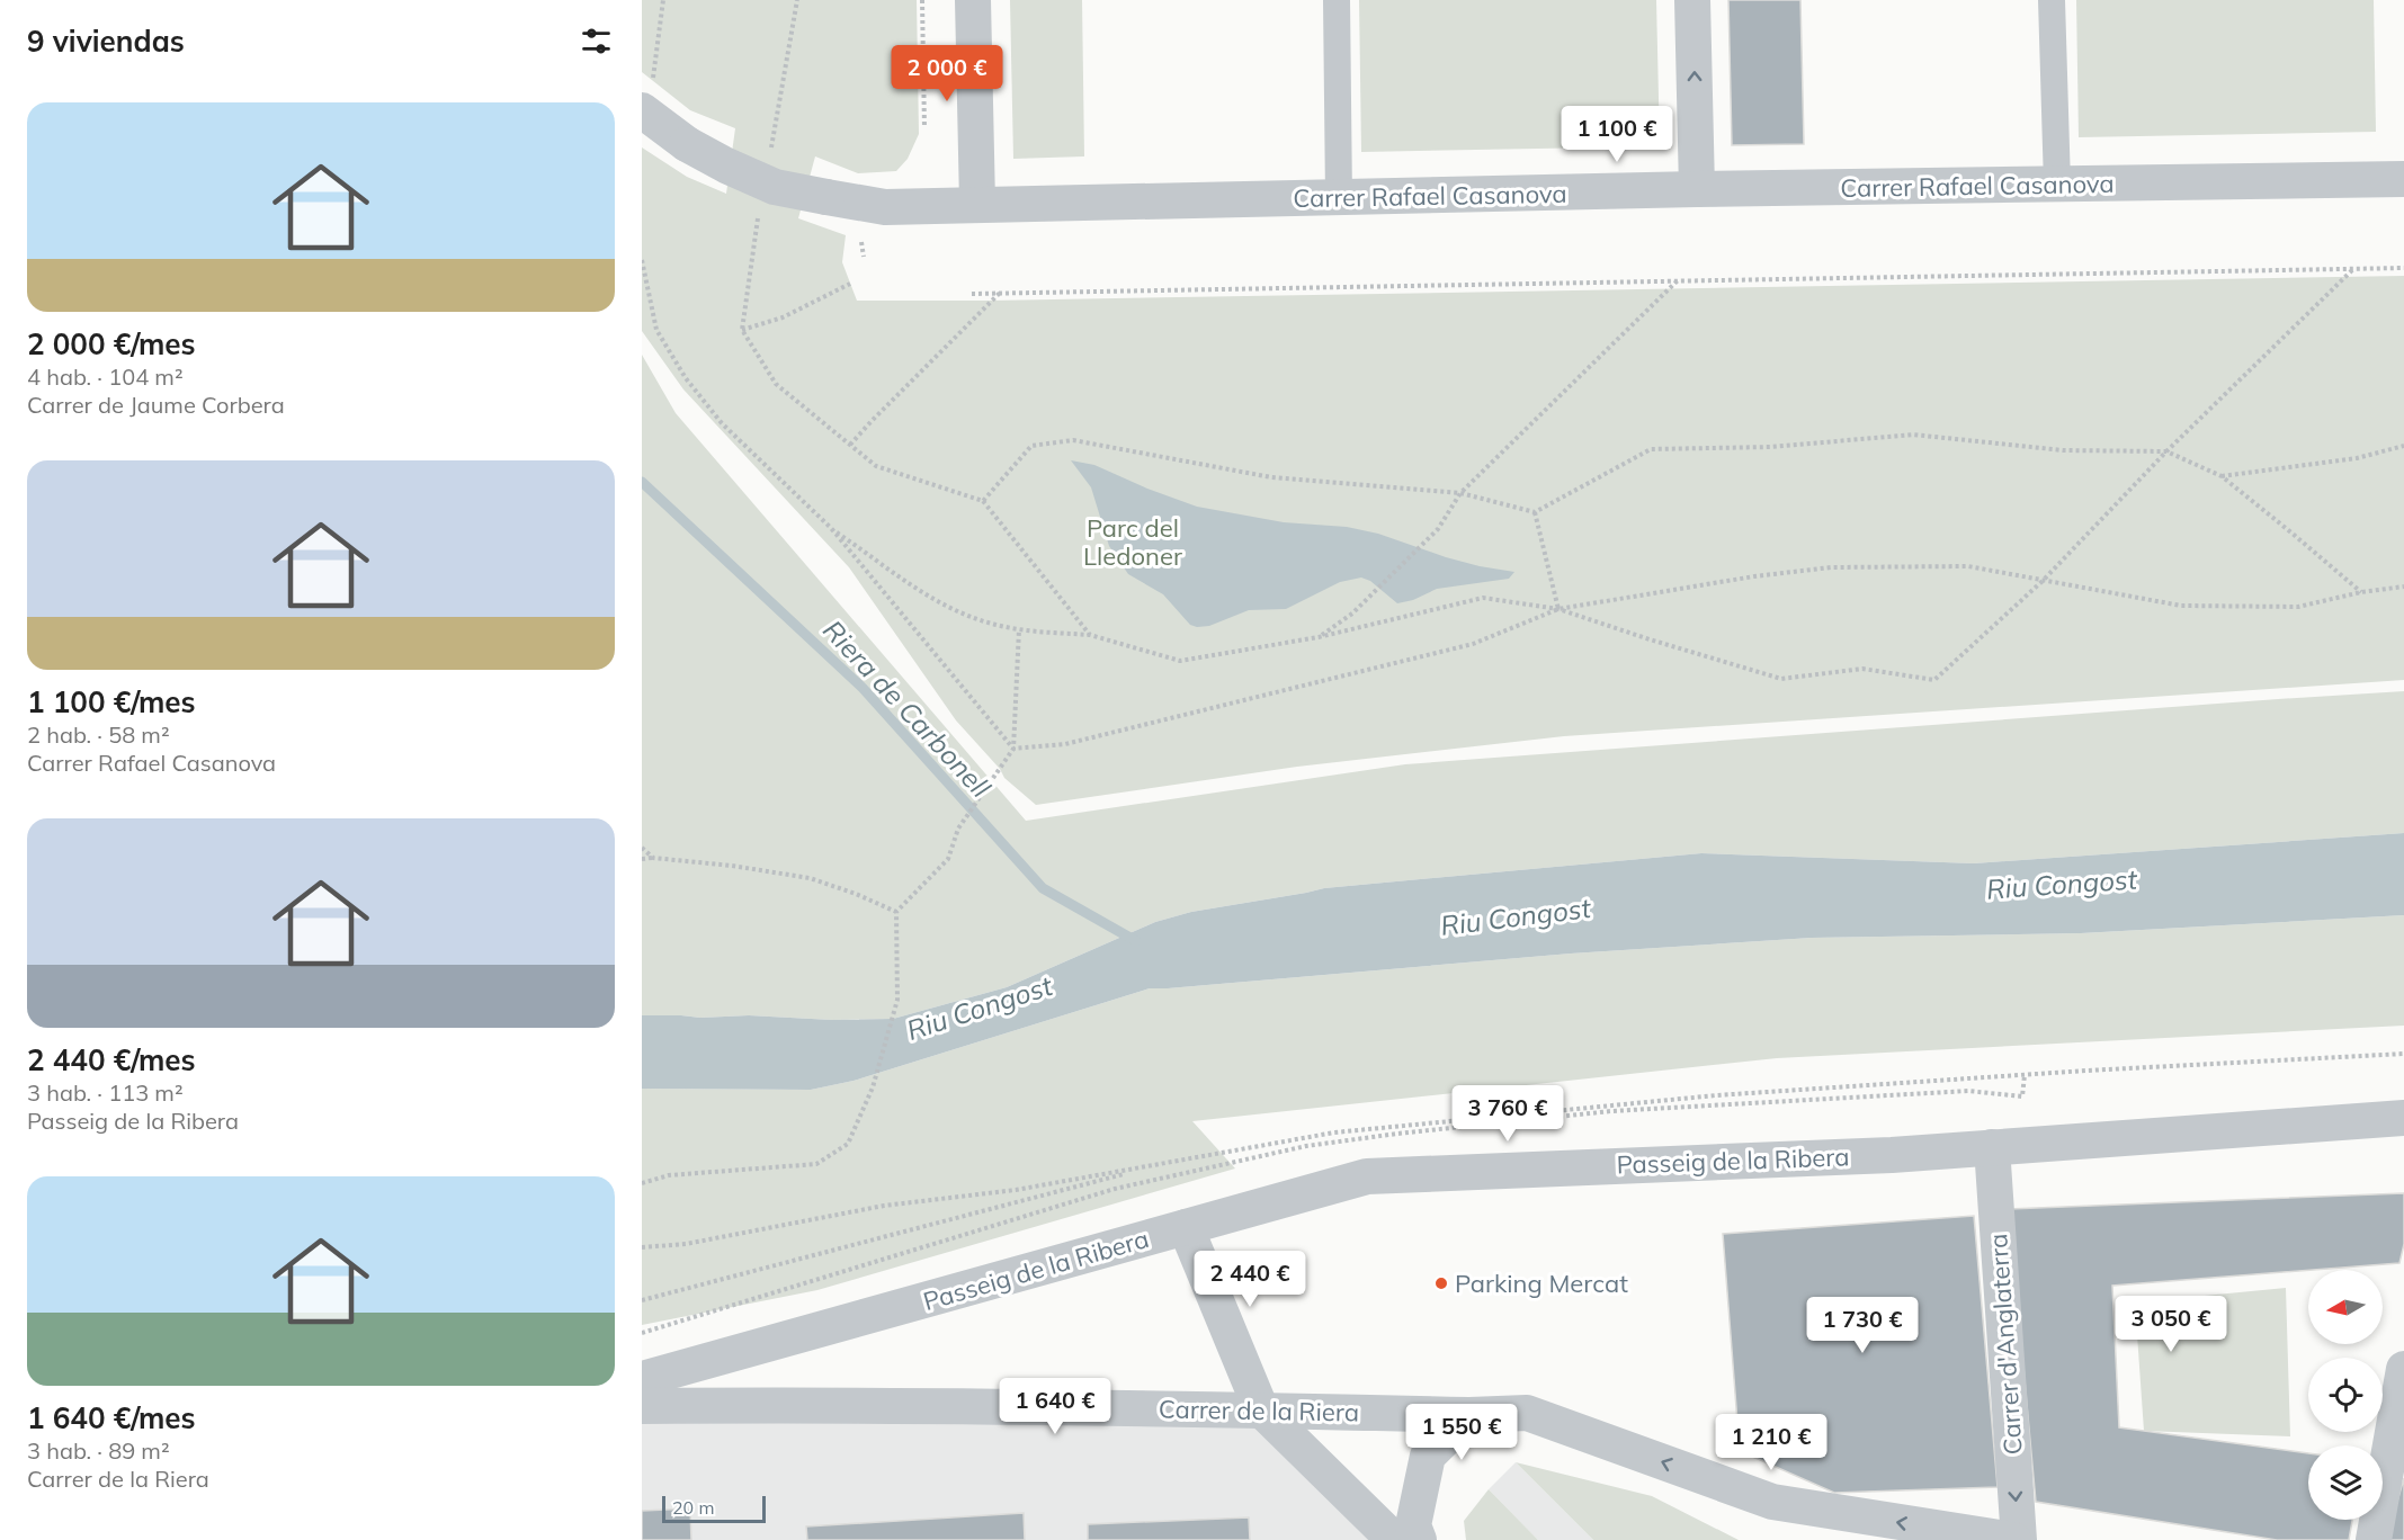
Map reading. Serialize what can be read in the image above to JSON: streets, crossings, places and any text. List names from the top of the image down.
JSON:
{
  "streets": {
    "street": [
      "Carrer Rafael Casanova",
      "Passeig de la Ribera",
      "Carrer d'Anglaterra",
      "Carrer de la Riera"
    ]
  },
  "crossings": [
    ["Passeig de la Ribera", "Carrer d'Anglaterra"],
    ["Carrer d'Anglaterra", "Carrer de la Riera"]
  ],
  "one_way": ["Carrer d'Anglaterra", "Carrer de la Riera"],
  "water": ["Riera de Carbonell", "Riu Congost"],
  "parks": ["Parc del Lledoner"],
  "places": ["Parking Mercat"],
  "scale_bar": "20 m",
  "north": "left",
  "page": {
    "heading": "9 viviendas",
    "price": [
      "2 000 €",
      "1 100 €",
      "3 760 €",
      "2 440 €",
      "3 050 €",
      "1 730 €",
      "1 640 €",
      "1 550 €",
      "1 210 €"
    ],
    "list": [
      {
        "name": "2 000 €/mes",
        "note": "4 hab. · 104 m² · Carrer de Jaume Corbera"
      },
      {
        "name": "1 100 €/mes",
        "note": "2 hab. · 58 m² · Carrer Rafael Casanova"
      },
      {
        "name": "2 440 €/mes",
        "note": "3 hab. · 113 m² · Passeig de la Ribera"
      },
      {
        "name": "1 640 €/mes",
        "note": "3 hab. · 89 m² · Carrer de la Riera"
      }
    ],
    "scale": "20 m"
  }
}
